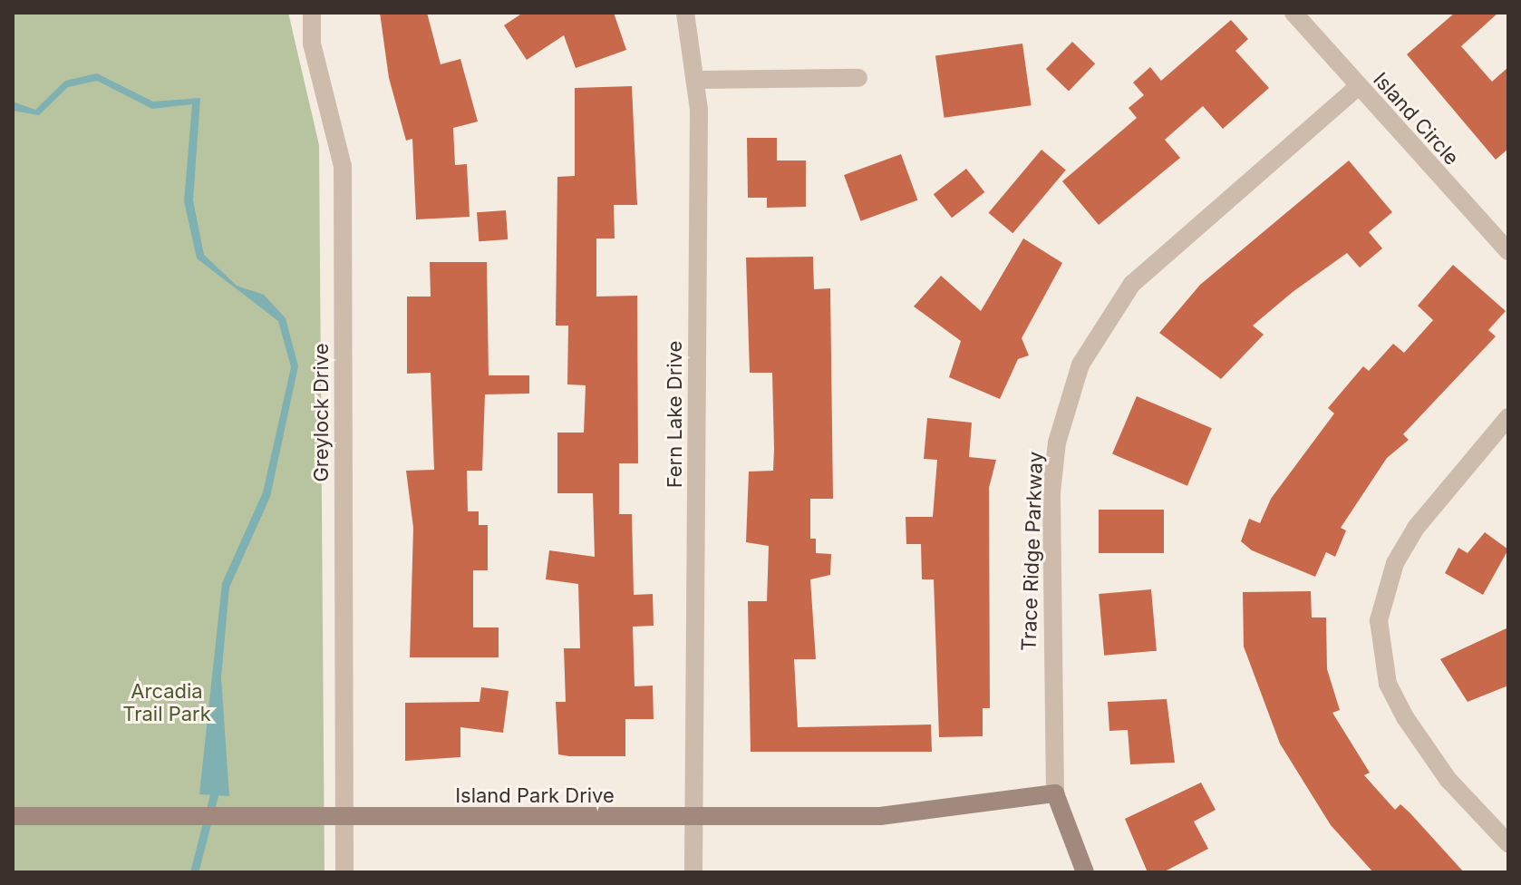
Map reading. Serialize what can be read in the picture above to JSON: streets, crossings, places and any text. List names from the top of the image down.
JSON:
{
  "streets": {
    "street": [
      "Island Circle",
      "Greylock Drive",
      "Fern Lake Drive",
      "Trace Ridge Parkway",
      "Island Park Drive"
    ]
  },
  "crossings": [
    ["Island Circle", "Trace Ridge Parkway"],
    ["Greylock Drive", "Island Park Drive"],
    ["Fern Lake Drive", "Island Park Drive"],
    ["Trace Ridge Parkway", "Island Park Drive"]
  ],
  "parks": ["Arcadia Trail Park"]
}
